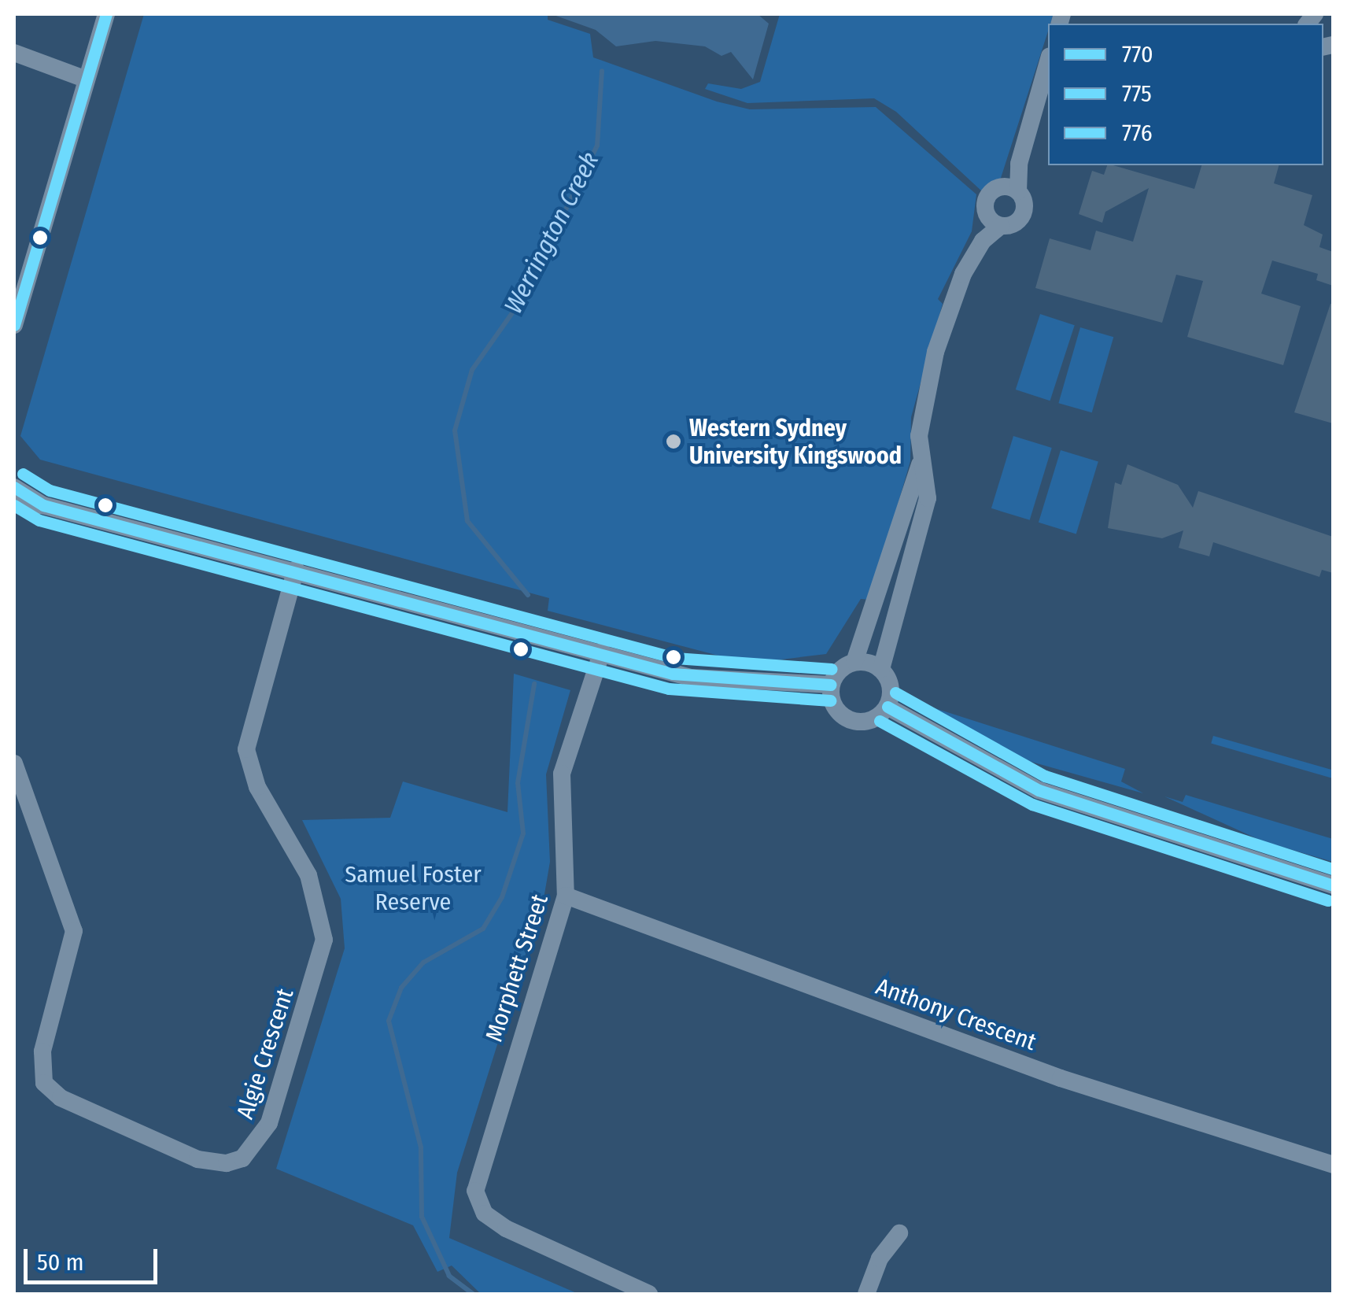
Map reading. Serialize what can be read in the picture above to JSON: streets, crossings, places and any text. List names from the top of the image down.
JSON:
{
  "streets": {
    "street": ["Morphett Street", "Anthony Crescent", "Algie Crescent"]
  },
  "crossings": [
    ["Morphett Street", "Anthony Crescent"]
  ],
  "water": ["Werrington Creek"],
  "parks": ["Samuel Foster Reserve"],
  "places": ["Western Sydney University Kingswood"],
  "lines": ["transit line 770", "transit line 776", "transit line 775"],
  "legend": ["770", "775", "776"],
  "scale_bar": "50 m"
}
